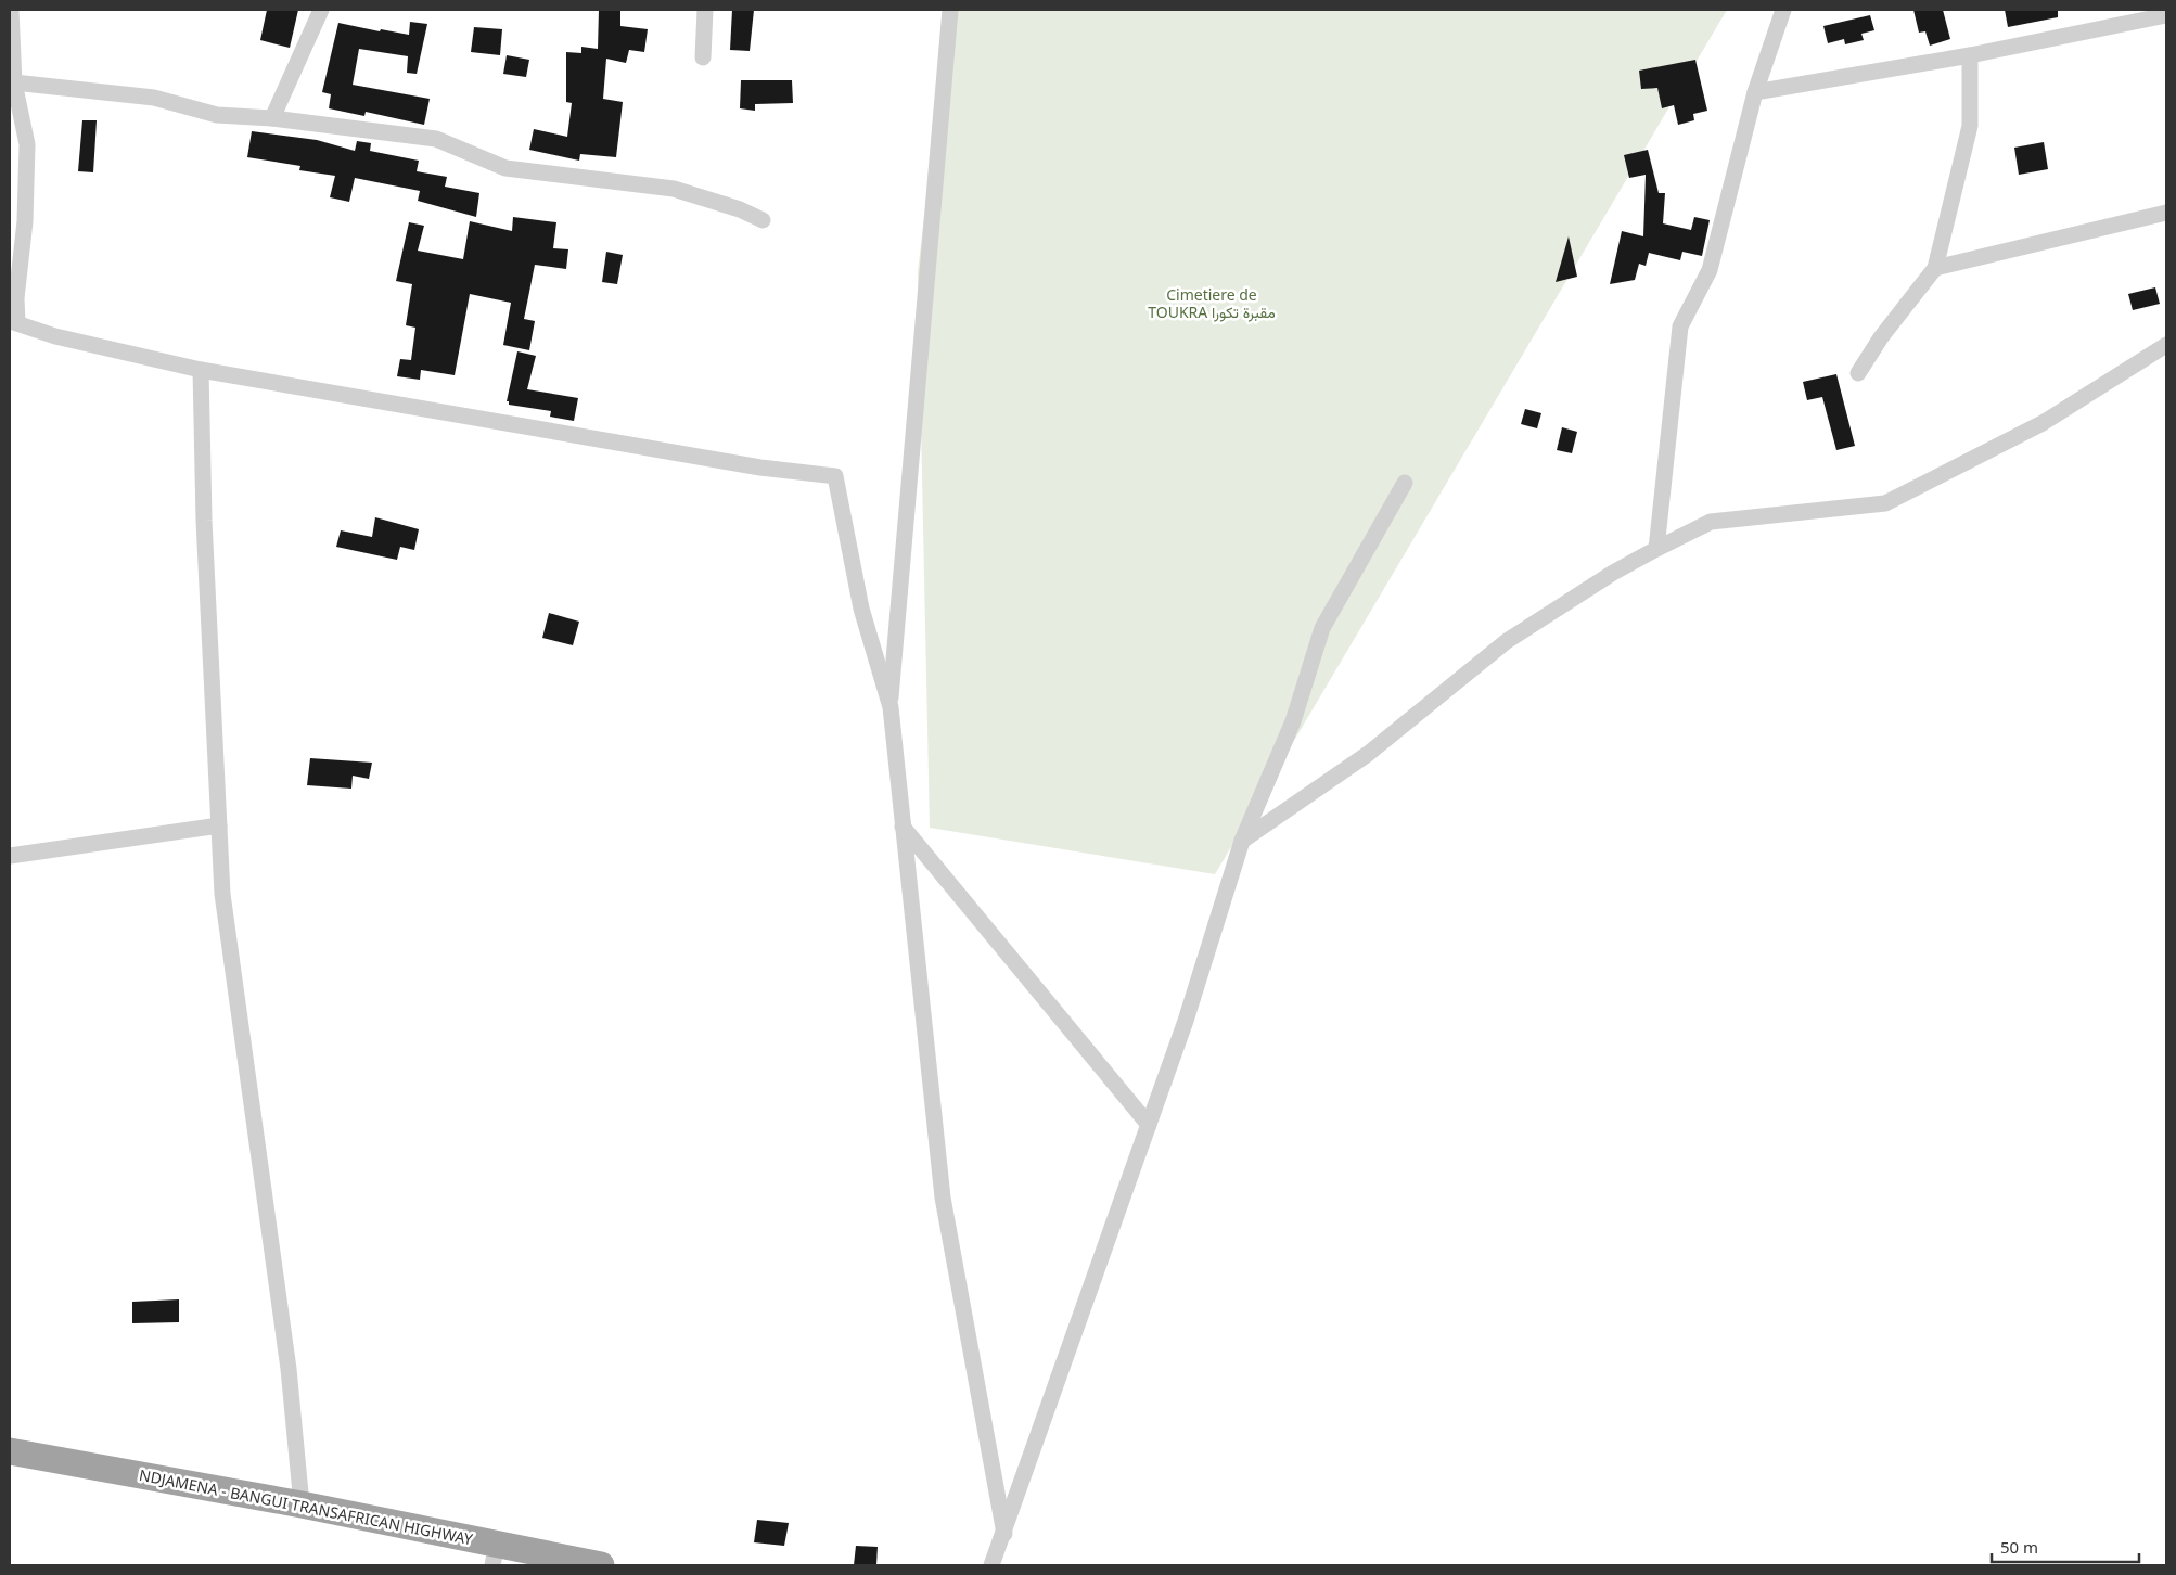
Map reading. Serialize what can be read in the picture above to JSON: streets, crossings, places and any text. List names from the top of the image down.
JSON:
{
  "streets": {
    "highway": ["NDJAMENA - BANGUI TRANSAFRICAN HIGHWAY"]
  },
  "parks": ["Cimetiere de TOUKRA مقبرة تكورا"],
  "scale_bar": "50 m"
}
